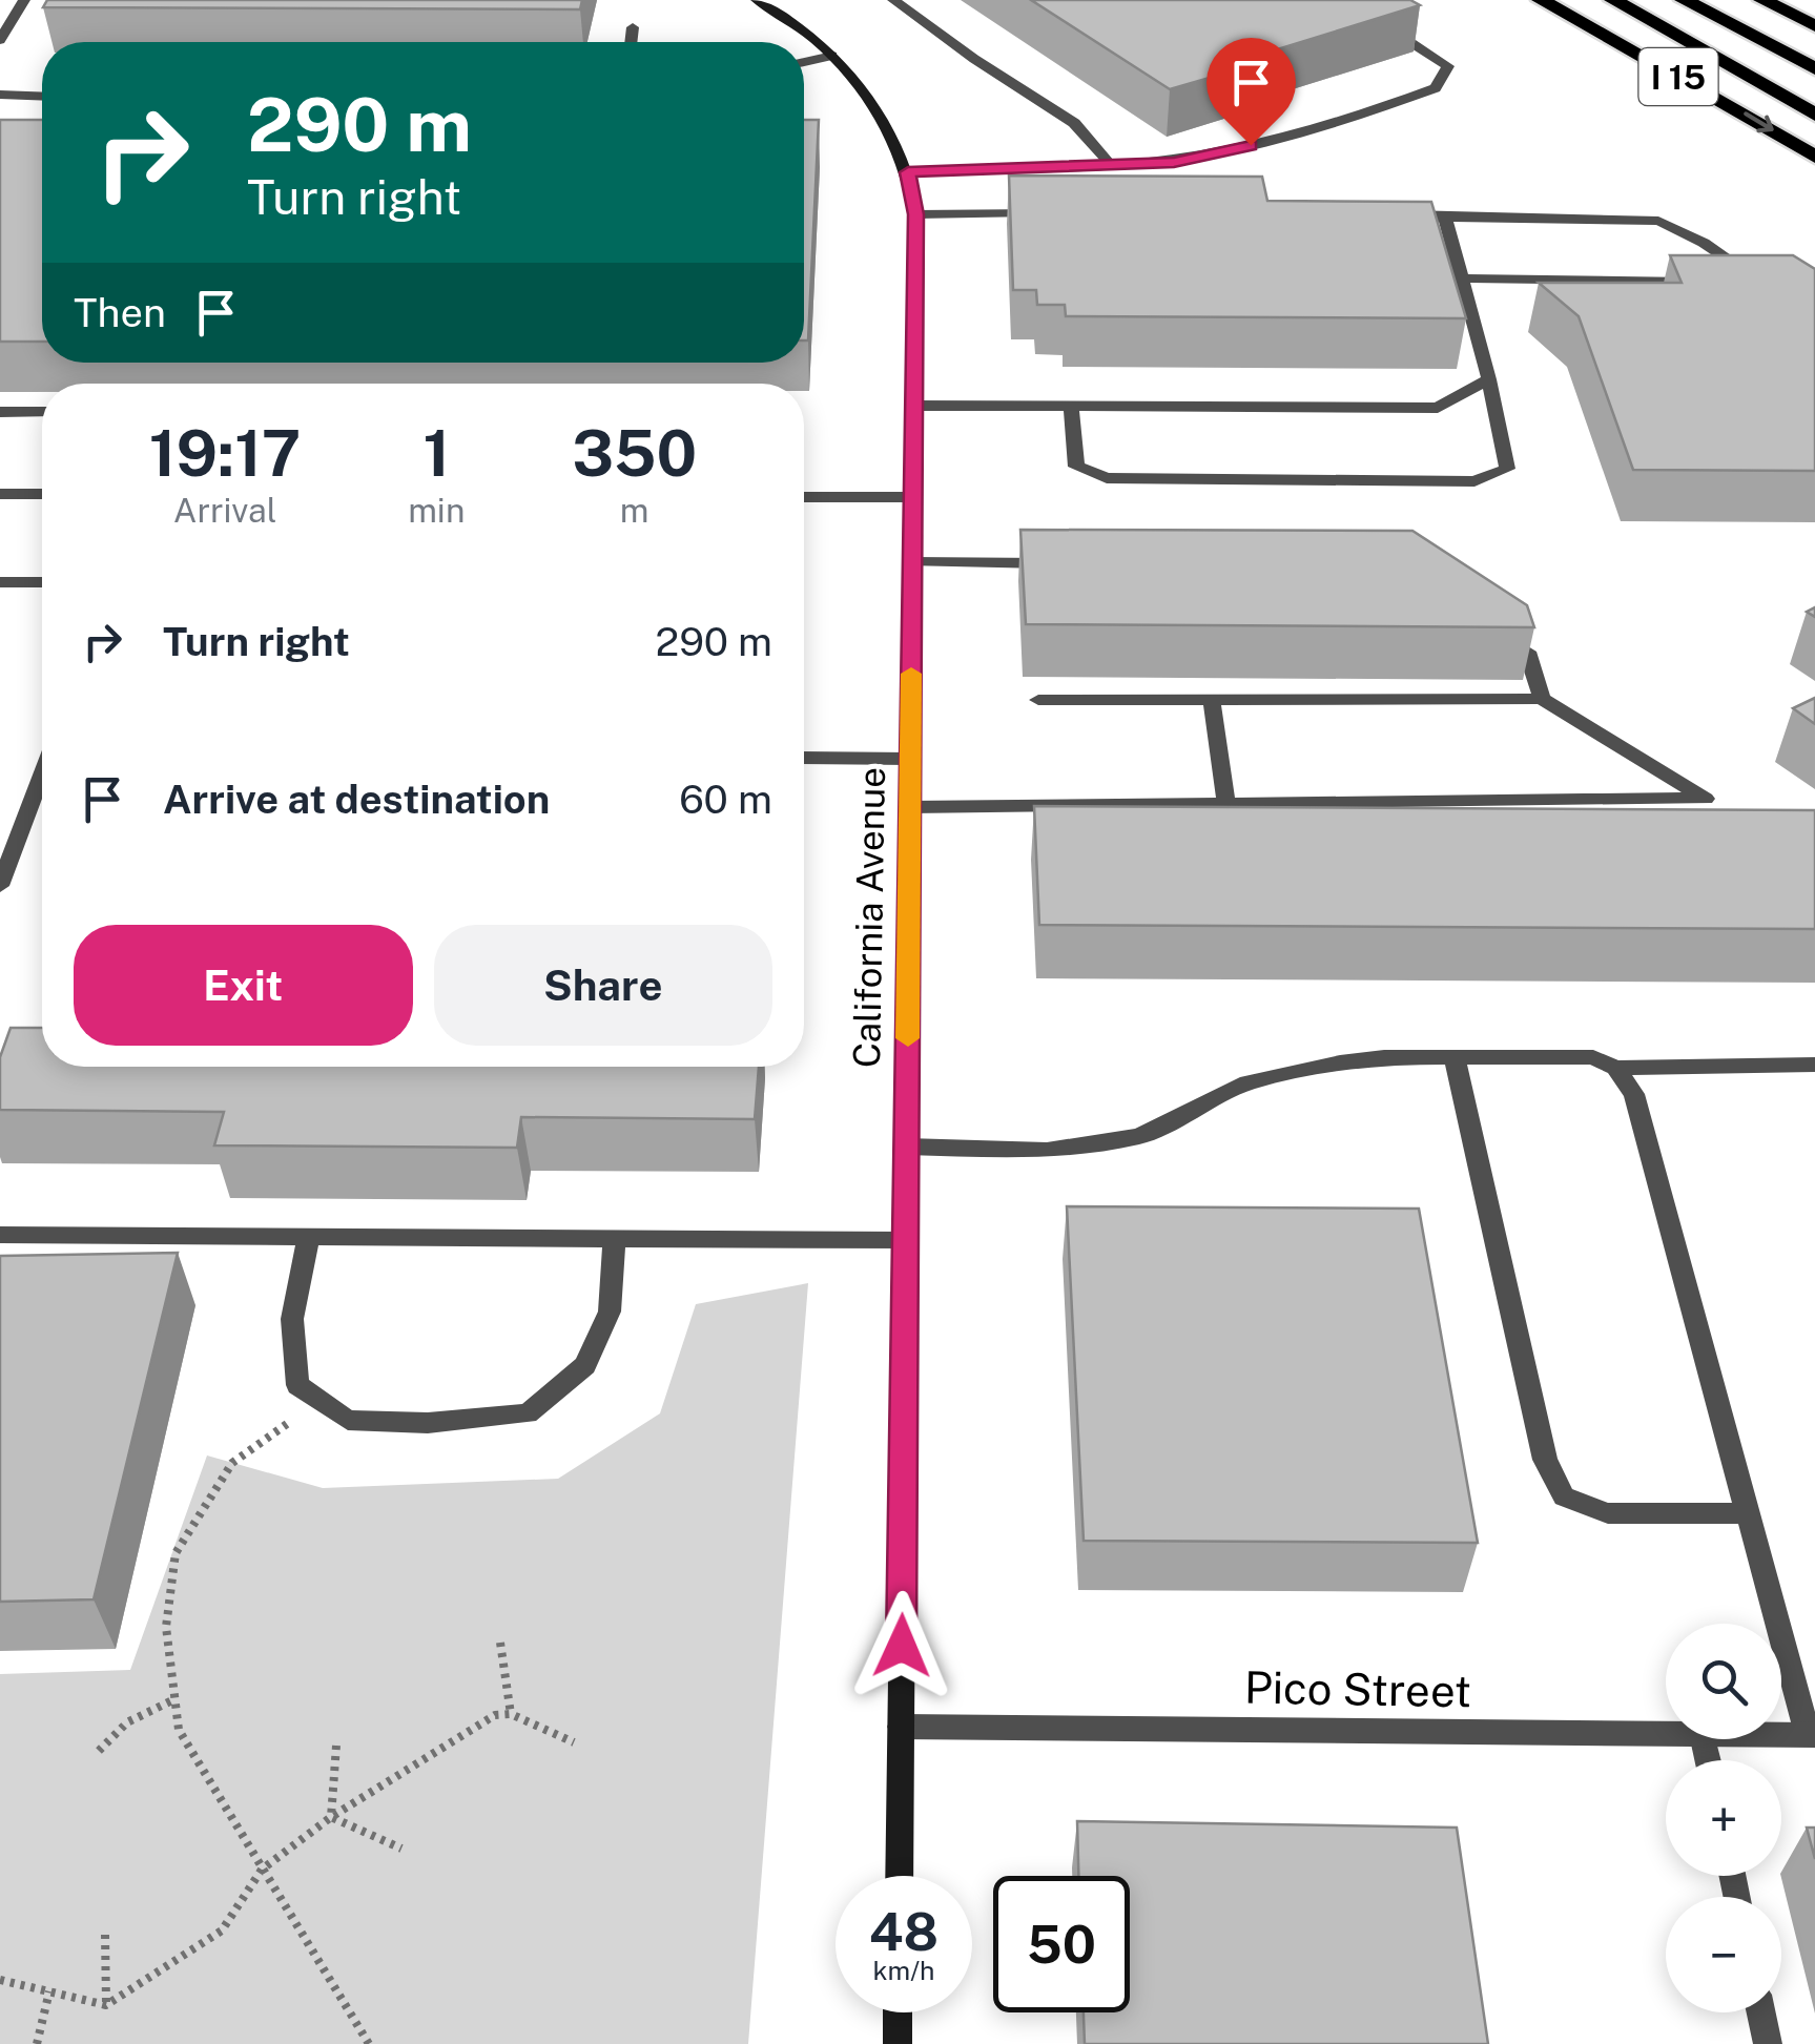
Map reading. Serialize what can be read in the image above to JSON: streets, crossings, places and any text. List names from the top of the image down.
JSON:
{
  "streets": {
    "highway": ["I 15"],
    "main road": ["California Avenue"],
    "street": ["Pico Street"]
  },
  "crossings": [
    ["California Avenue", "Pico Street"]
  ],
  "page": {
    "turn": ["290 m", "Turn right"],
    "then": "Then",
    "eta": [
      "19:17",
      "Arrival",
      "1",
      "min",
      "350",
      "m"
    ],
    "list": [
      {
        "name": "Turn right",
        "value": "290 m"
      },
      {
        "name": "Arrive at destination",
        "value": "60 m"
      }
    ],
    "buttons": ["Exit", "Share"],
    "map_buttons": ["+", "−"],
    "speed": "48 km/h",
    "limit": "50"
  }
}
